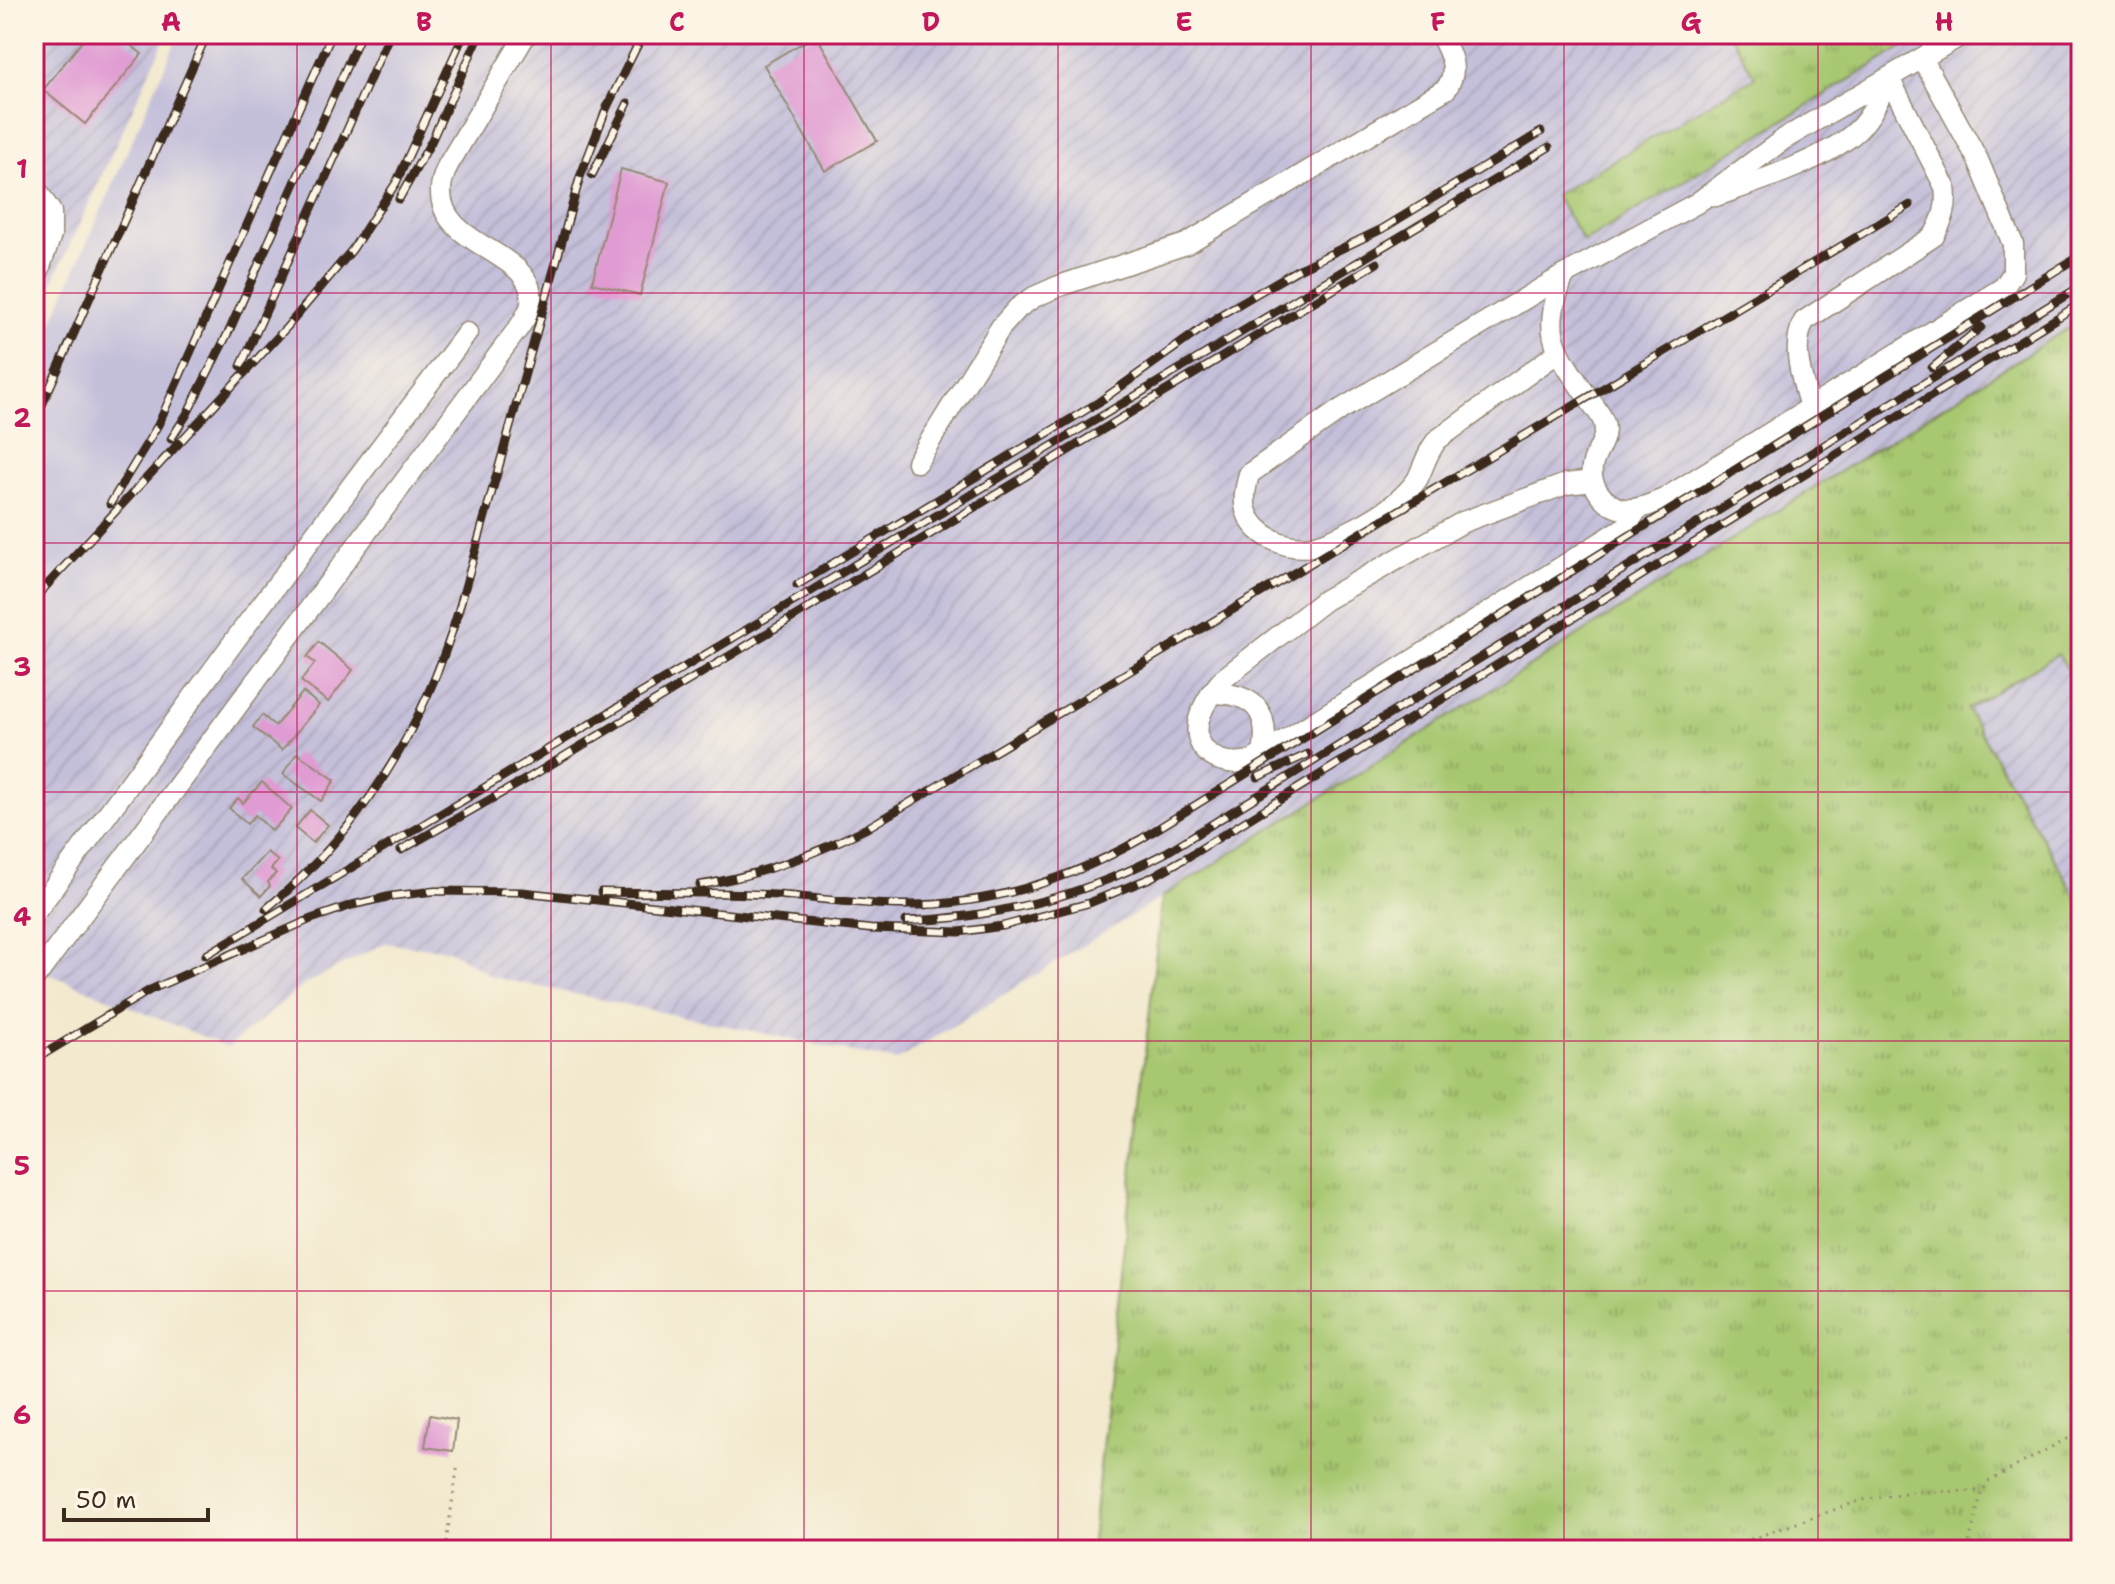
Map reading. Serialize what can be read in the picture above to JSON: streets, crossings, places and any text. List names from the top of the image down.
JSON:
{
  "scale_bar": "50 m",
  "grid": {
    "columns": [
      "A",
      "B",
      "C",
      "D",
      "E",
      "F",
      "G",
      "H"
    ],
    "rows": [
      "1",
      "2",
      "3",
      "4",
      "5",
      "6"
    ]
  }
}
